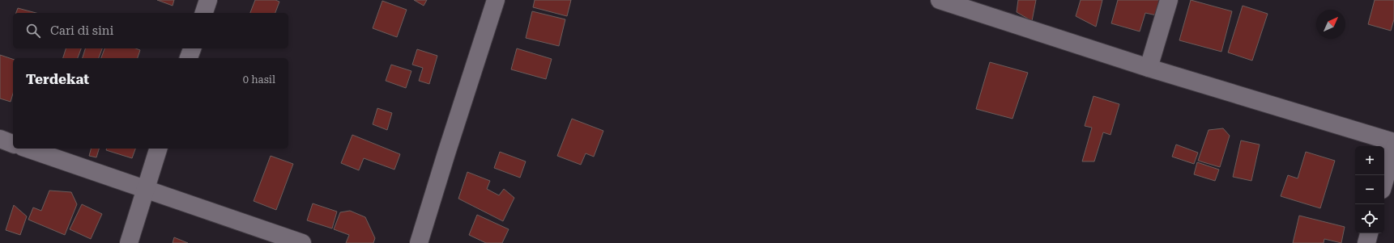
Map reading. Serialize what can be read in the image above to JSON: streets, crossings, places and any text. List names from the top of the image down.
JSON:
{
  "north": "top right",
  "page": {
    "search": "Cari di sini",
    "heading": ["Terdekat", "0 hasil"],
    "map_buttons": ["+", "−"]
  }
}
